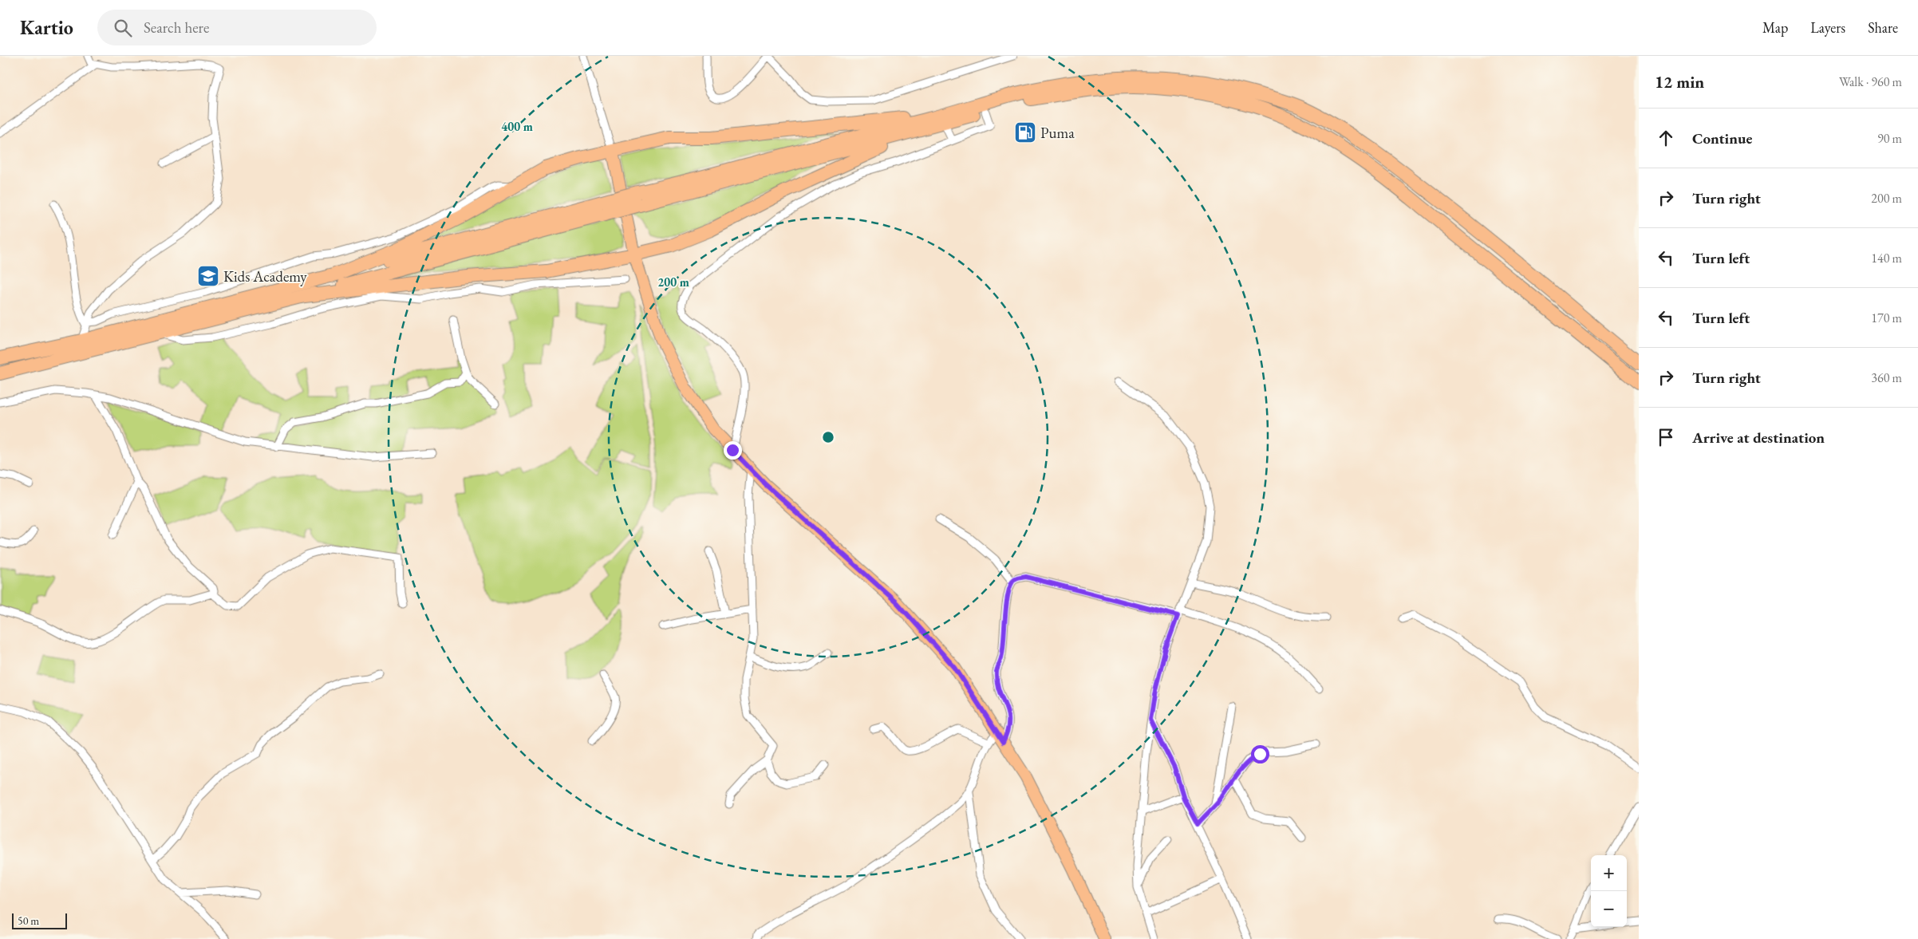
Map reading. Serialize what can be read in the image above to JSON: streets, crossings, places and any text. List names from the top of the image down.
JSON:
{
  "places": {
    "fuel station": ["Puma"],
    "school or university": ["Kids Academy"]
  },
  "scale_bar": "50 m",
  "page": {
    "header": "Kartio",
    "search": "Search here",
    "nav": ["Map", "Layers", "Share"],
    "heading": ["12 min", "Walk · 960 m"],
    "list": [
      ["Continue", "90 m"],
      ["Turn right", "200 m"],
      ["Turn left", "140 m"],
      ["Turn left", "170 m"],
      ["Turn right", "360 m"],
      "Arrive at destination"
    ],
    "map_buttons": ["+", "−"],
    "scale": "50 m"
  },
  "rings": ["400 m", "200 m"]
}
